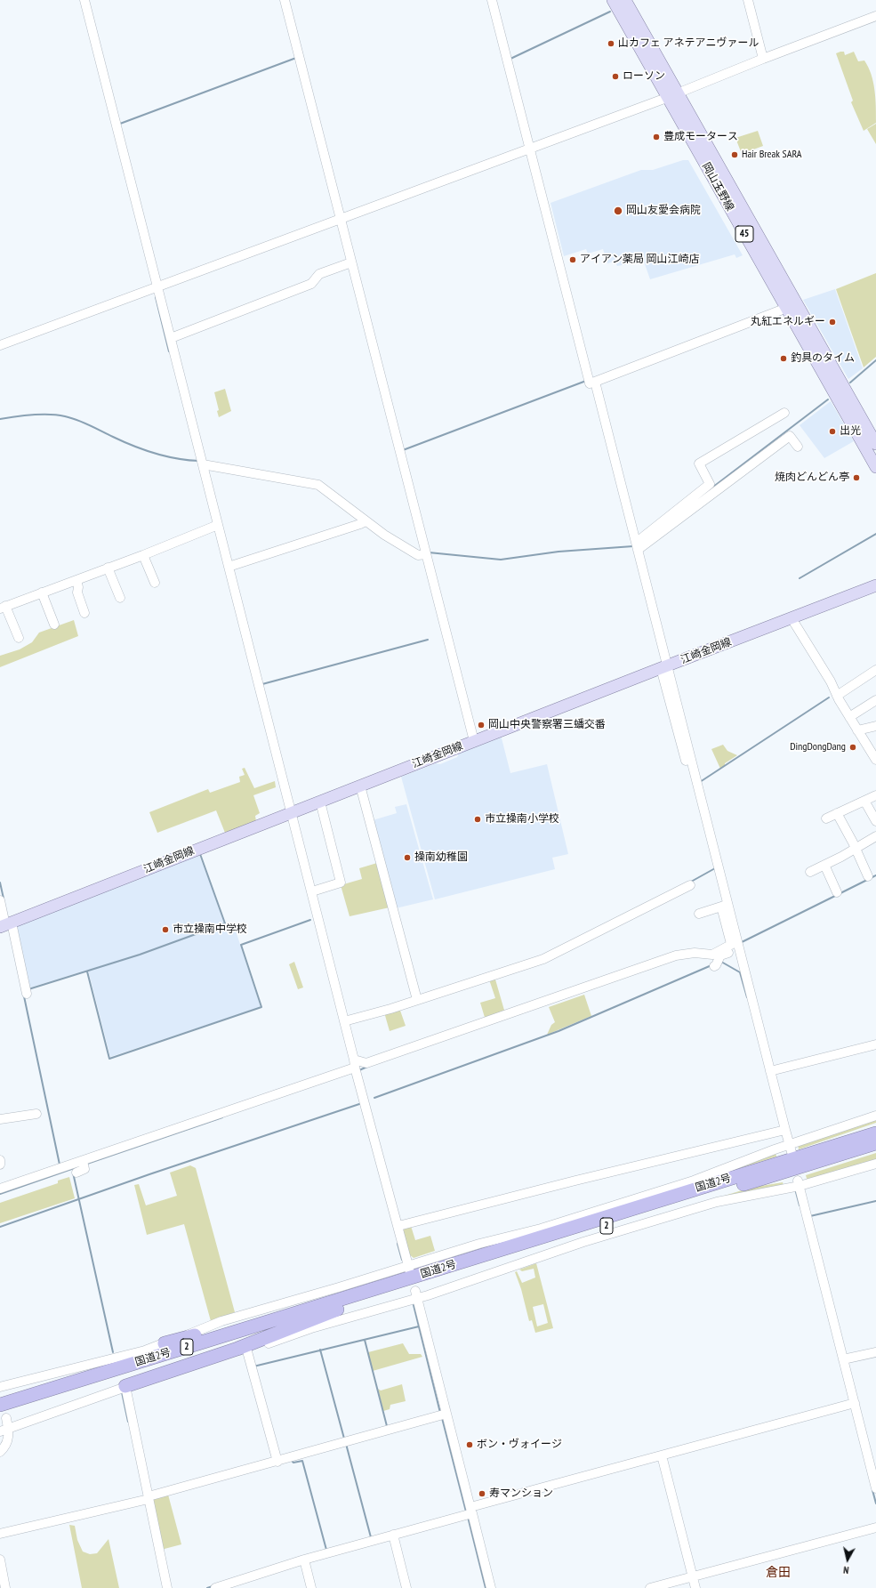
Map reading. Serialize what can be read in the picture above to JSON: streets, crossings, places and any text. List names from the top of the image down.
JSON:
{
  "streets": {
    "highway": ["国道2号", "2"],
    "main road": ["岡山玉野線", "45", "江崎金岡線"]
  },
  "districts": ["倉田"],
  "places": [
    "山カフェ アネテアニヴァール",
    "ローソン",
    "豊成モータース",
    "Hair Break SARA",
    "岡山友愛会病院",
    "アイアン薬局 岡山江崎店",
    "丸紅エネルギー",
    "釣具のタイム",
    "出光",
    "焼肉どんどん亭",
    "岡山中央警察署三蟠交番",
    "DingDongDang",
    "市立操南小学校",
    "操南幼稚園",
    "市立操南中学校",
    "ボン・ヴォイージ",
    "寿マンション"
  ],
  "north": "bottom"
}
